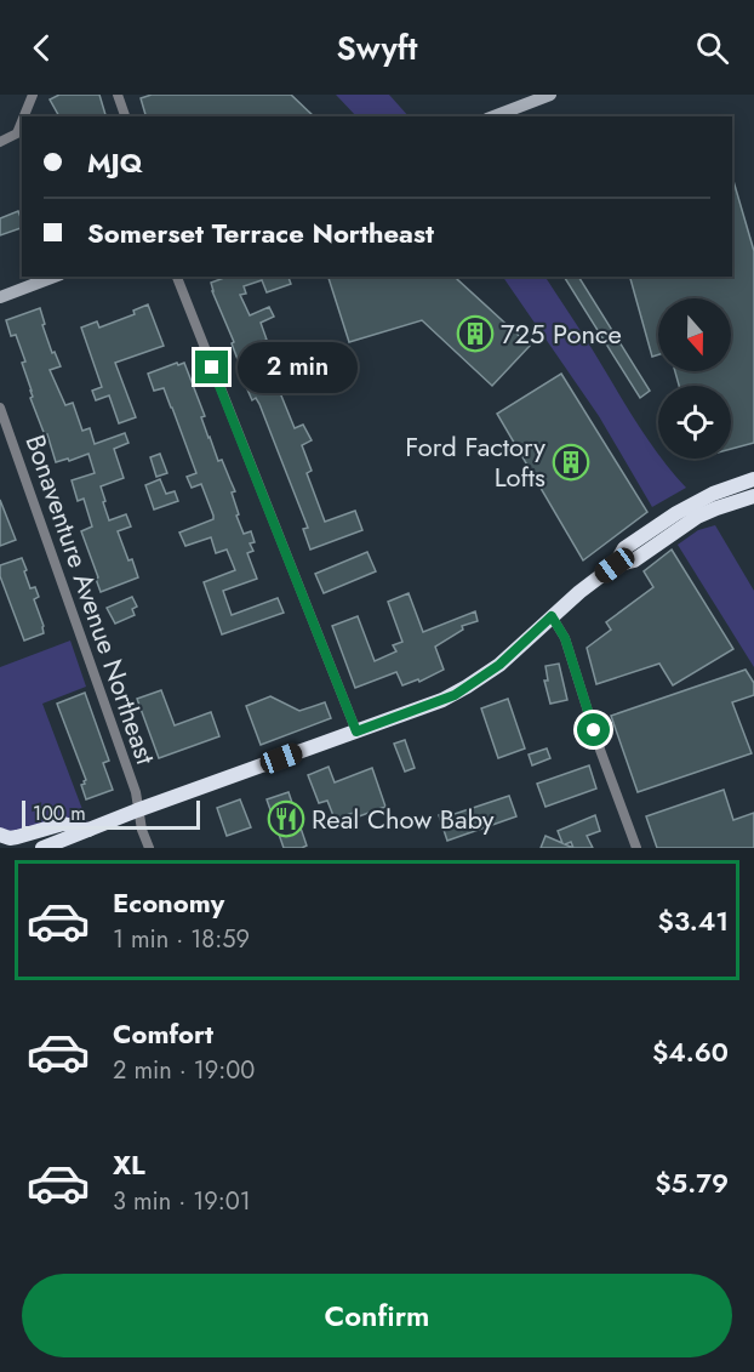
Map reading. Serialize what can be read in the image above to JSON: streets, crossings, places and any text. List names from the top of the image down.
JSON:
{
  "streets": {
    "street": ["Bonaventure Avenue Northeast"]
  },
  "places": {
    "building": ["725 Ponce", "Ford Factory Lofts"],
    "restaurant": ["Real Chow Baby"]
  },
  "scale_bar": "100 m",
  "north": "bottom",
  "page": {
    "header": "Swyft",
    "banner": ["MJQ", "Somerset Terrace Northeast"],
    "bubble": "2 min",
    "scale": "100 m",
    "list": [
      {
        "name": "Economy",
        "note": "1 min · 18:59",
        "value": "$3.41"
      },
      {
        "name": "Comfort",
        "note": "2 min · 19:00",
        "value": "$4.60"
      },
      {
        "name": "XL",
        "note": "3 min · 19:01",
        "value": "$5.79"
      }
    ],
    "buttons": "Confirm"
  }
}
